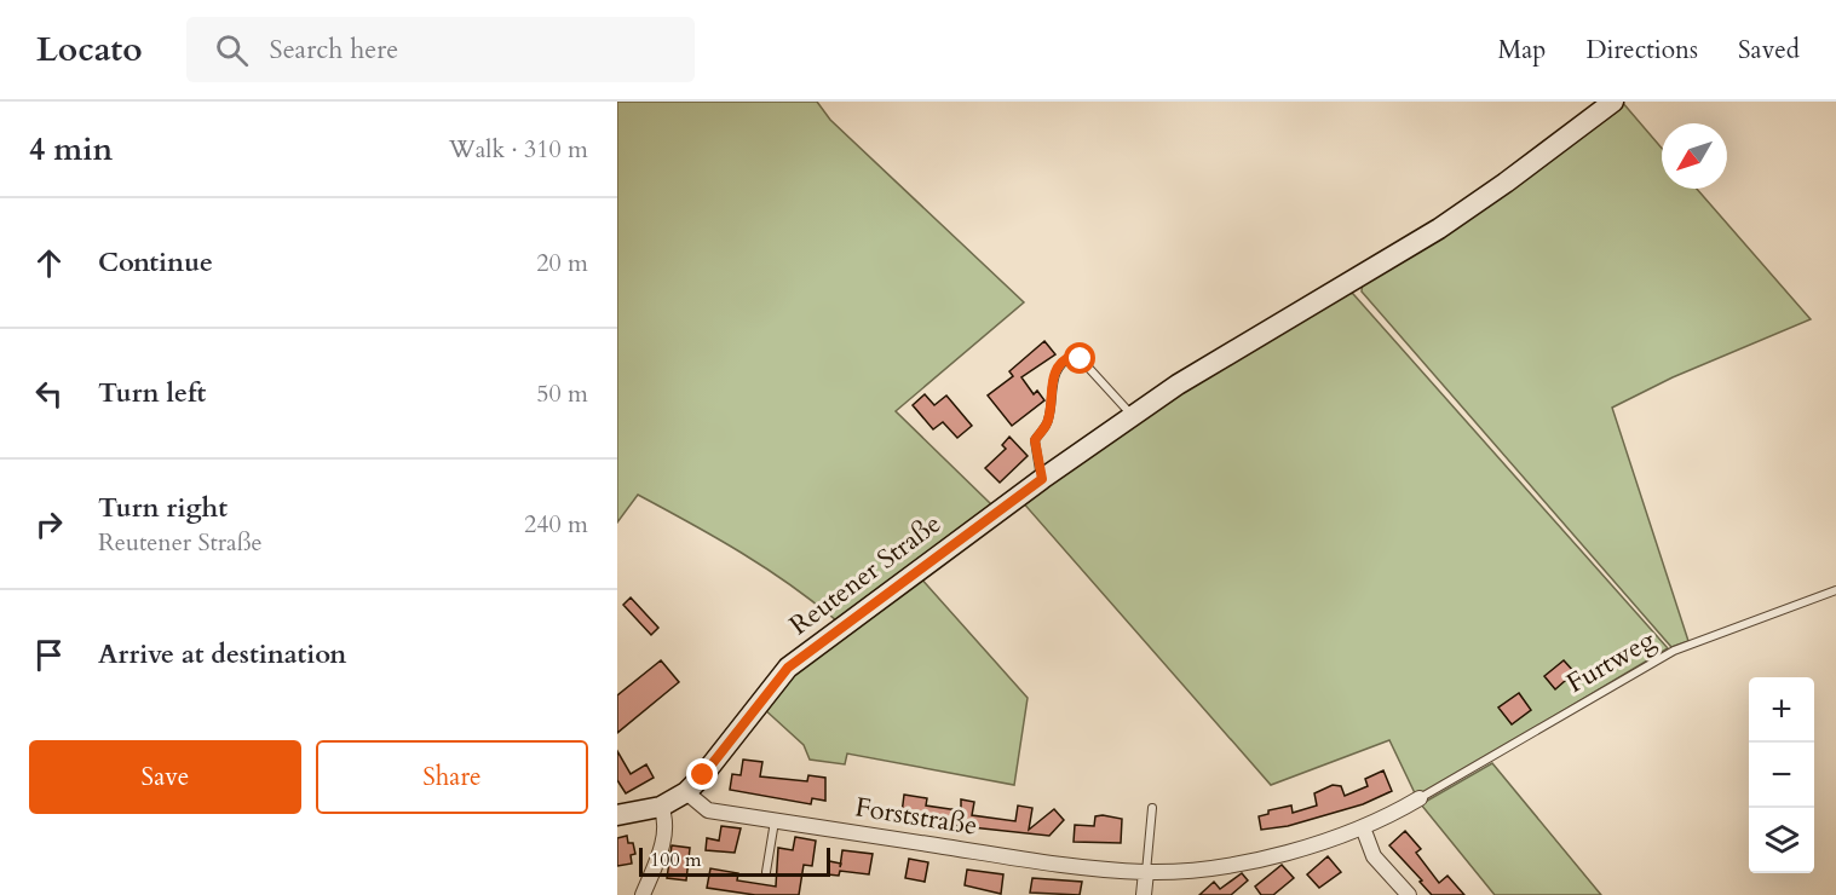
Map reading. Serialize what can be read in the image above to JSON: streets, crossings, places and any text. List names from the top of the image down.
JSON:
{
  "streets": {
    "street": ["Reutener Straße", "Forststraße"],
    "lane": ["Furtweg"]
  },
  "crossings": [
    ["Reutener Straße", "Forststraße"],
    ["Furtweg", "Forststraße"]
  ],
  "scale_bar": "100 m",
  "north": "bottom left",
  "page": {
    "header": "Locato",
    "search": "Search here",
    "nav": ["Map", "Directions", "Saved"],
    "heading": ["4 min", "Walk · 310 m"],
    "list": [
      ["Continue", "20 m"],
      ["Turn left", "50 m"],
      ["Turn right", "Reutener Straße", "240 m"],
      "Arrive at destination"
    ],
    "map_buttons": ["+", "−"],
    "buttons": ["Save", "Share"],
    "scale": "100 m"
  }
}
